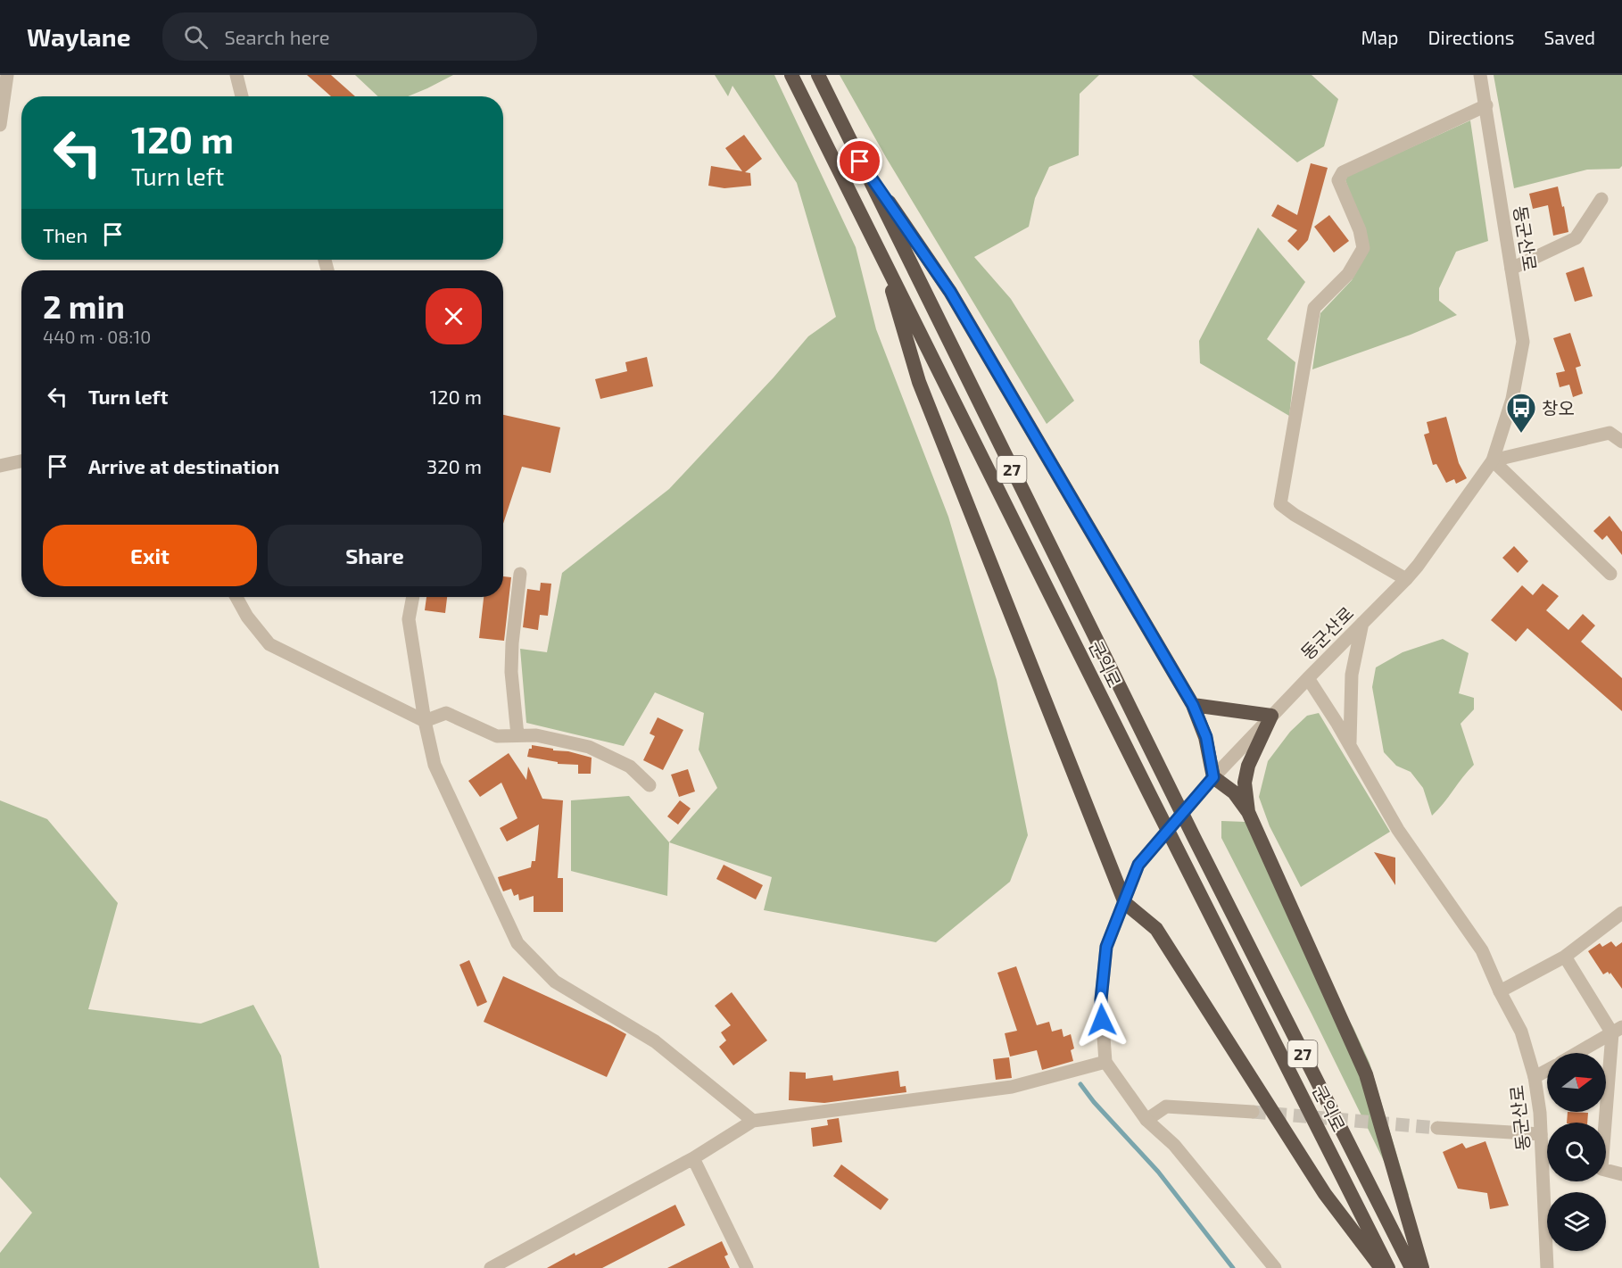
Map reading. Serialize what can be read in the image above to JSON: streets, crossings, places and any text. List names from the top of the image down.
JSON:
{
  "streets": {
    "highway": ["27", "군익로"],
    "street": ["동군산로"]
  },
  "places": {
    "bus stop": ["창오"]
  },
  "north": "right",
  "page": {
    "header": "Waylane",
    "search": "Search here",
    "nav": ["Map", "Directions", "Saved"],
    "turn": ["120 m", "Turn left"],
    "then": "Then",
    "heading": ["2 min", "440 m · 08:10"],
    "list": [
      {
        "name": "Turn left",
        "value": "120 m"
      },
      {
        "name": "Arrive at destination",
        "value": "320 m"
      }
    ],
    "buttons": ["Exit", "Share"]
  }
}
